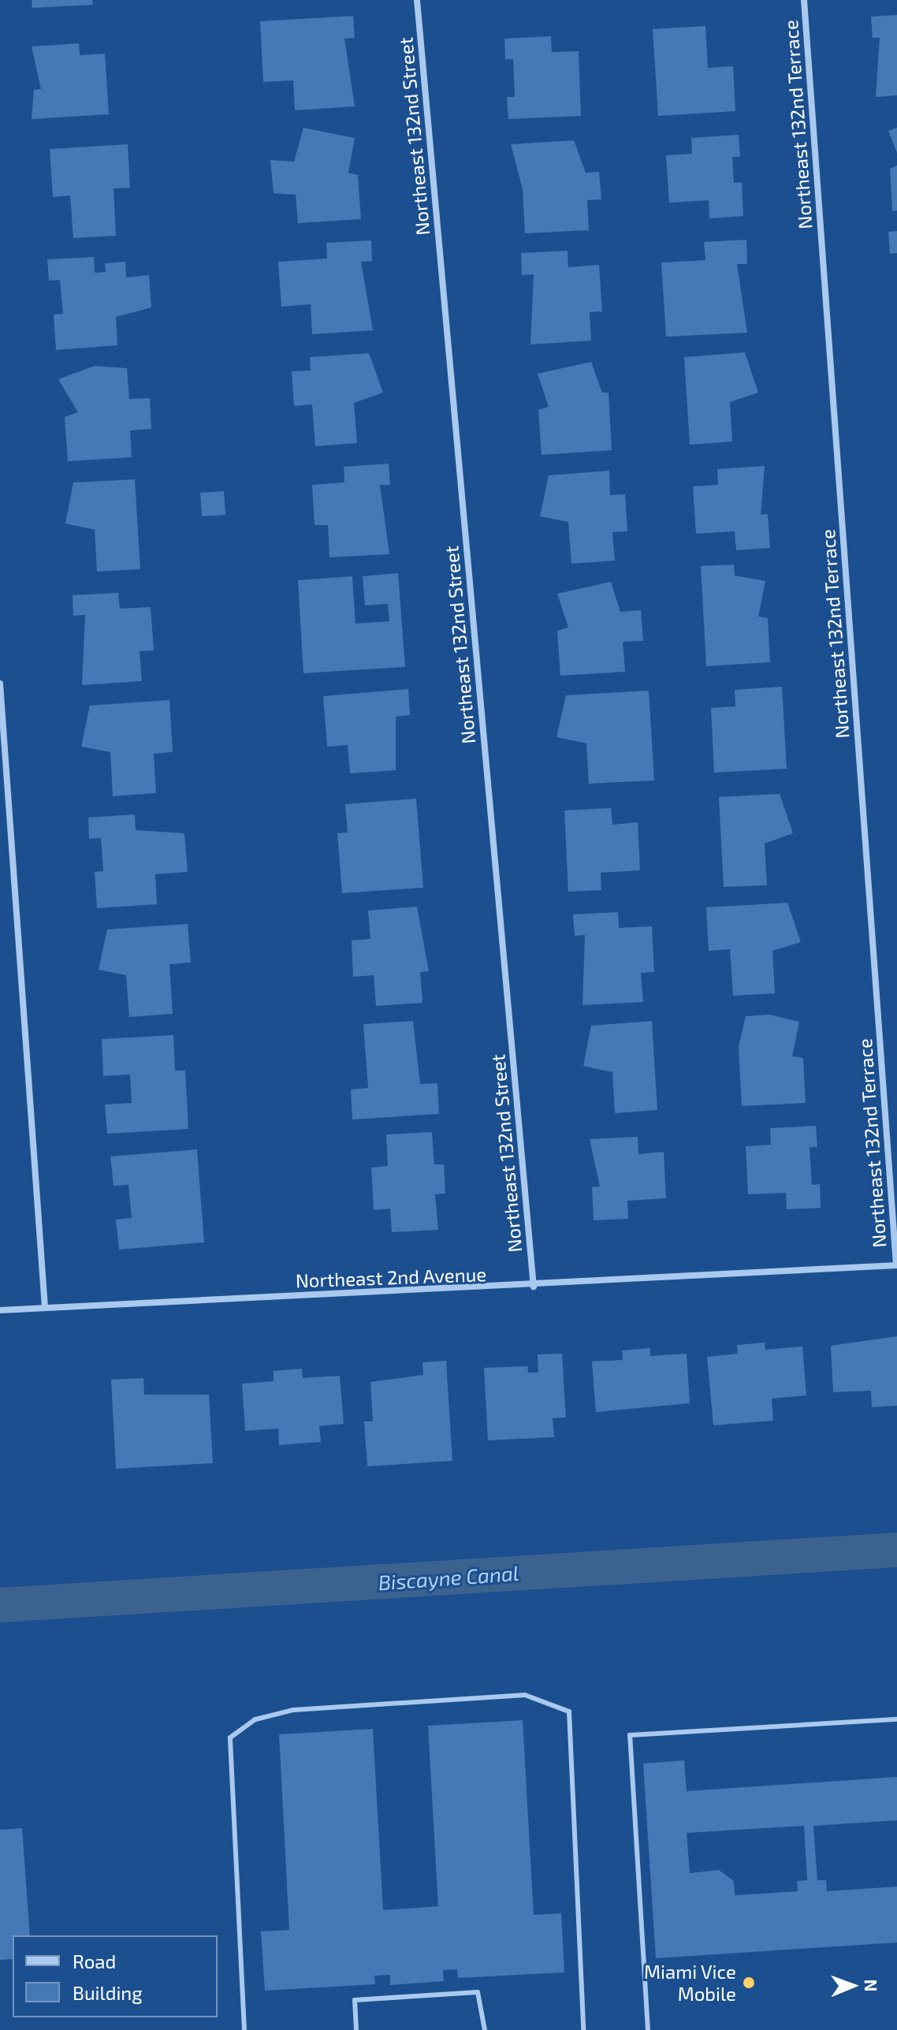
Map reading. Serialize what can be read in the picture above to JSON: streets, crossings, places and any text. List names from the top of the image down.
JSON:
{
  "streets": {
    "street": ["Northeast 132nd Terrace", "Northeast 132nd Street", "Northeast 2nd Avenue"]
  },
  "crossings": [
    ["Northeast 132nd Terrace", "Northeast 2nd Avenue"],
    ["Northeast 132nd Street", "Northeast 2nd Avenue"]
  ],
  "water": ["Biscayne Canal"],
  "places": ["Miami Vice Mobile"],
  "legend": ["Road", "Building"],
  "north": "right"
}
